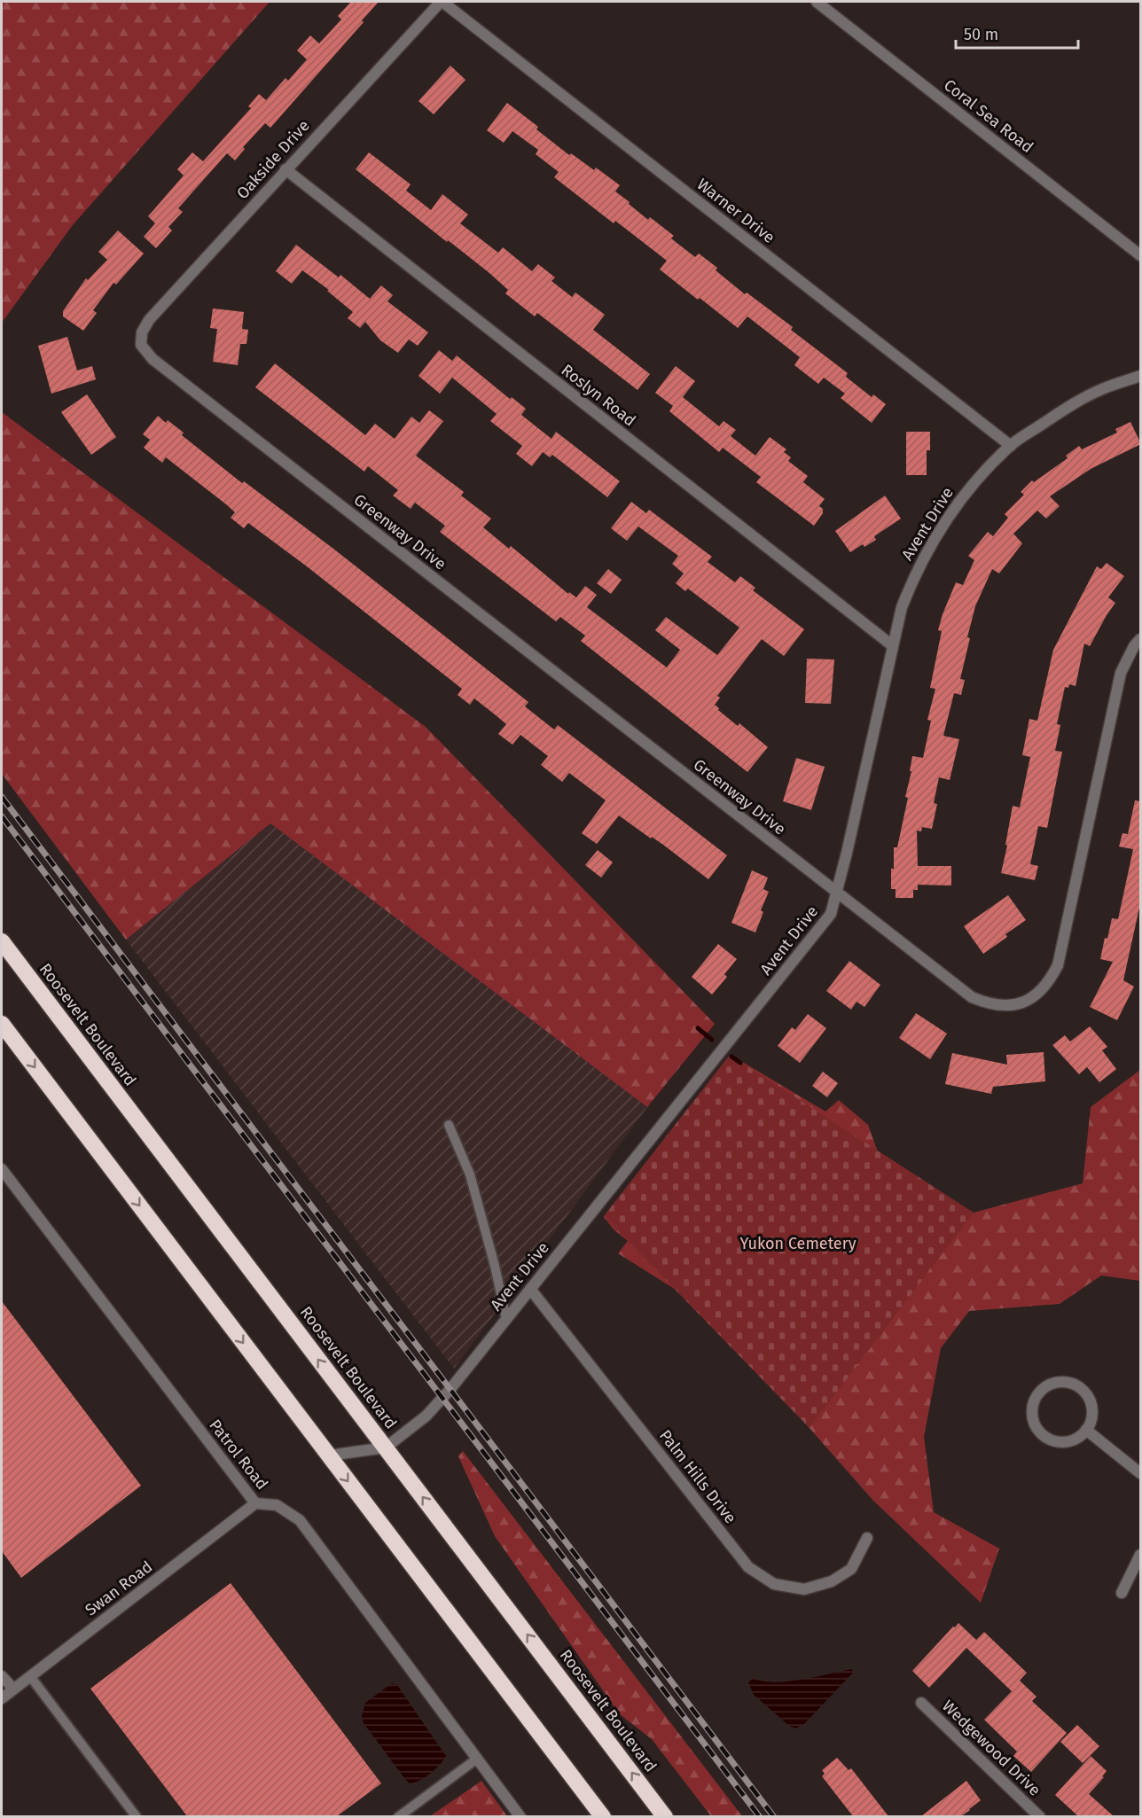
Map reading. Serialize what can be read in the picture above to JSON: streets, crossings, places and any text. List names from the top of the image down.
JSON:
{
  "streets": {
    "highway": ["Roosevelt Boulevard"],
    "street": [
      "Coral Sea Road",
      "Oakside Drive",
      "Warner Drive",
      "Roslyn Road",
      "Avent Drive",
      "Greenway Drive",
      "Patrol Road",
      "Palm Hills Drive",
      "Swan Road",
      "Wedgewood Drive"
    ]
  },
  "crossings": [
    ["Oakside Drive", "Warner Drive"],
    ["Oakside Drive", "Roslyn Road"],
    ["Oakside Drive", "Greenway Drive"],
    ["Warner Drive", "Avent Drive"],
    ["Roslyn Road", "Avent Drive"],
    ["Avent Drive", "Greenway Drive"],
    ["Avent Drive", "Roosevelt Boulevard"],
    ["Avent Drive", "Palm Hills Drive"],
    ["Patrol Road", "Swan Road"]
  ],
  "parks": ["Yukon Cemetery"],
  "scale_bar": "50 m"
}
